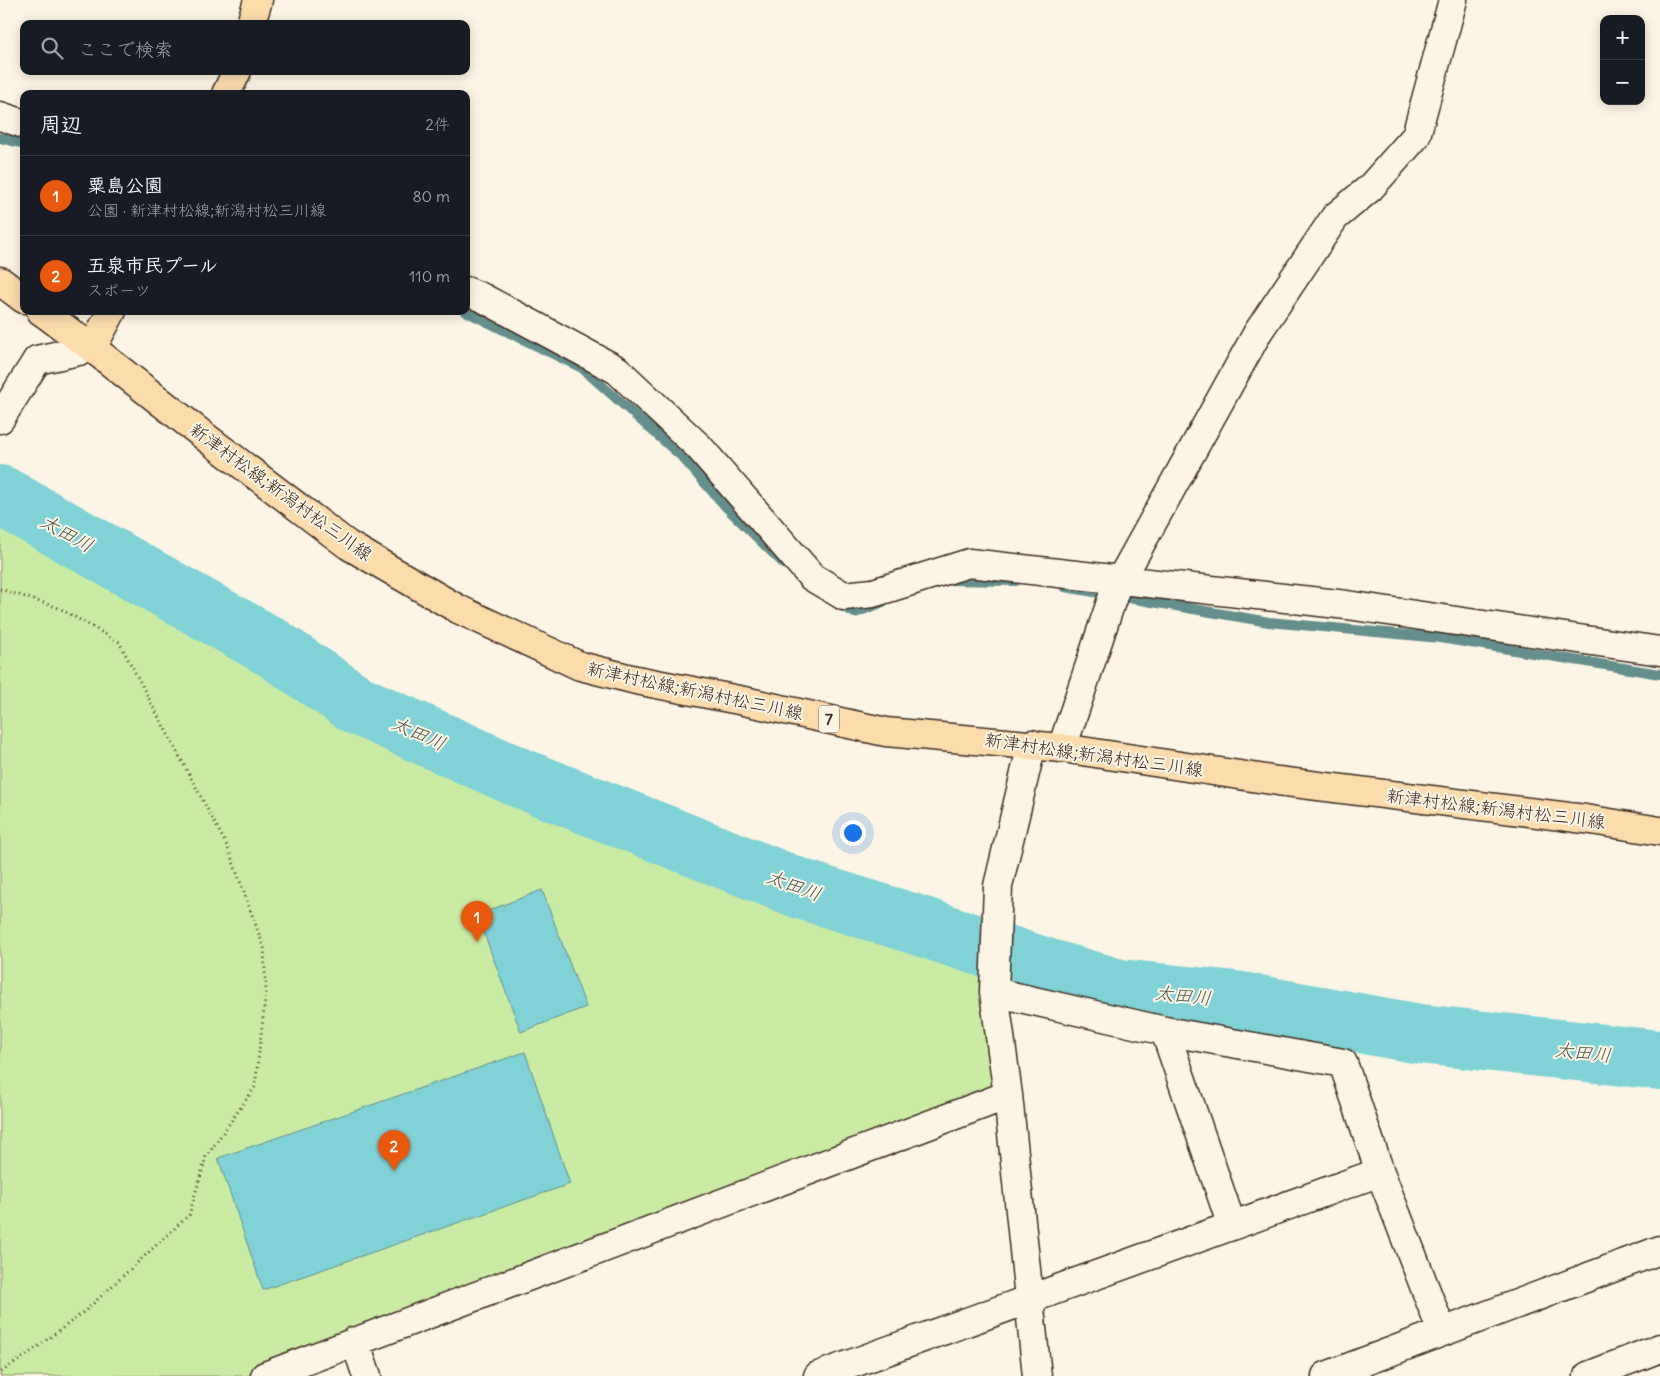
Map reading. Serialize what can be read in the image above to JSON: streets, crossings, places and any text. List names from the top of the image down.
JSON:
{
  "streets": {
    "main road": ["新津村松線;新潟村松三川線", "7"]
  },
  "water": ["太田川"],
  "page": {
    "map_buttons": ["+", "−"],
    "search": "ここで検索",
    "heading": ["周辺", "2件"],
    "list": [
      {
        "mark": "1",
        "name": "粟島公園",
        "note": "公園 · 新津村松線;新潟村松三川線",
        "value": "80 m"
      },
      {
        "mark": "2",
        "name": "五泉市民プール",
        "note": "スポーツ",
        "value": "110 m"
      }
    ],
    "pins": ["1", "2"]
  }
}
